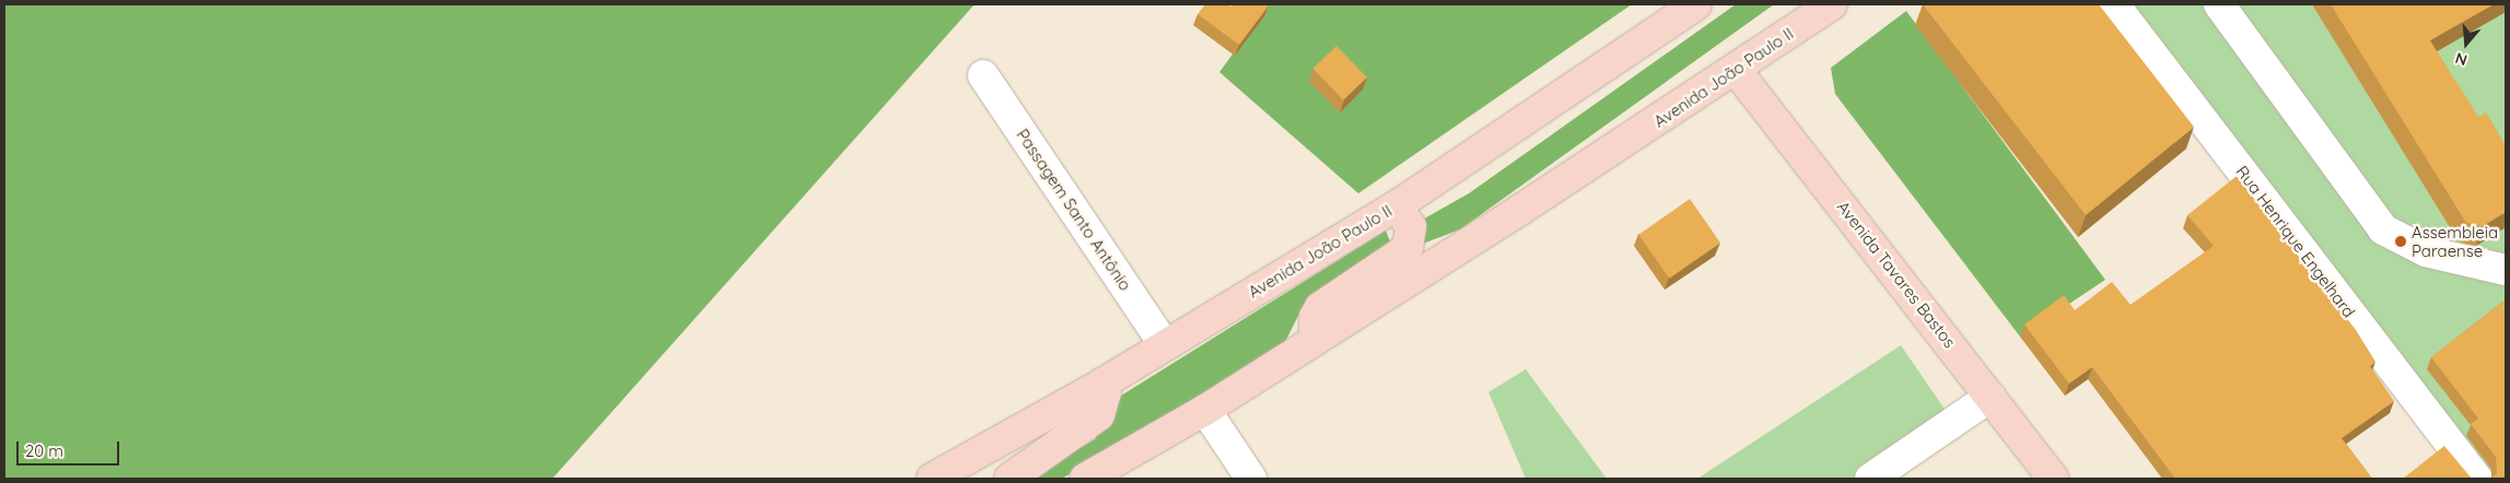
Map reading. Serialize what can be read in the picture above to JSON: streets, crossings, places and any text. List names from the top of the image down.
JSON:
{
  "streets": {
    "main road": ["Avenida João Paulo II", "Avenida Tavares Bastos"],
    "street": ["Passagem Santo Antônio", "Rua Henrique Engelhard"]
  },
  "crossings": [
    ["Avenida João Paulo II", "Passagem Santo Antônio"],
    ["Avenida João Paulo II", "Avenida Tavares Bastos"]
  ],
  "places": ["Assembleia Paraense"],
  "scale_bar": "20 m",
  "north": "bottom"
}
